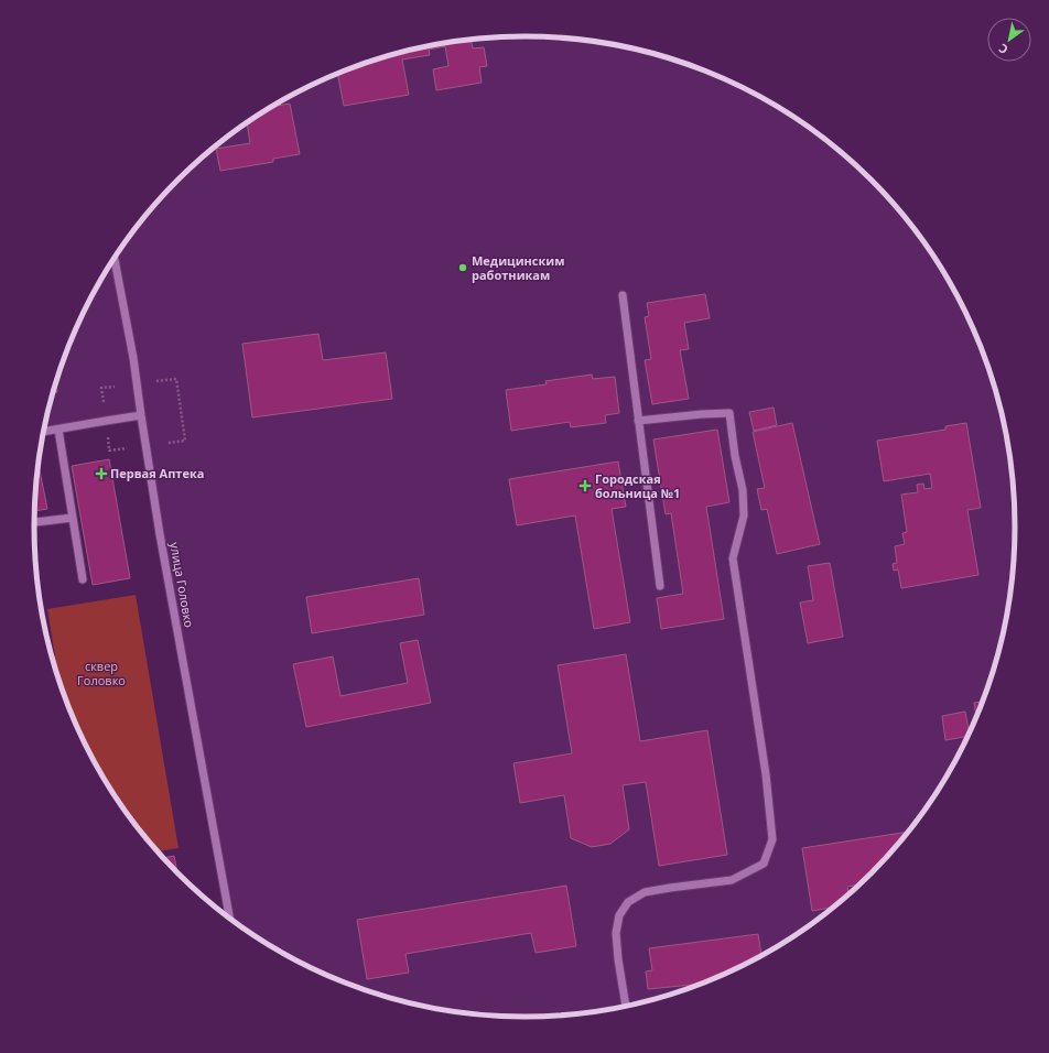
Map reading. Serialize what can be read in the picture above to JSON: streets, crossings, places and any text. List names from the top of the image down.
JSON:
{
  "streets": {
    "street": ["улица Головко"]
  },
  "parks": ["сквер Головко"],
  "places": {
    "other": ["Медицинским работникам"],
    "health": ["Первая Аптека", "Городская больница №1"]
  },
  "north": "bottom left"
}
